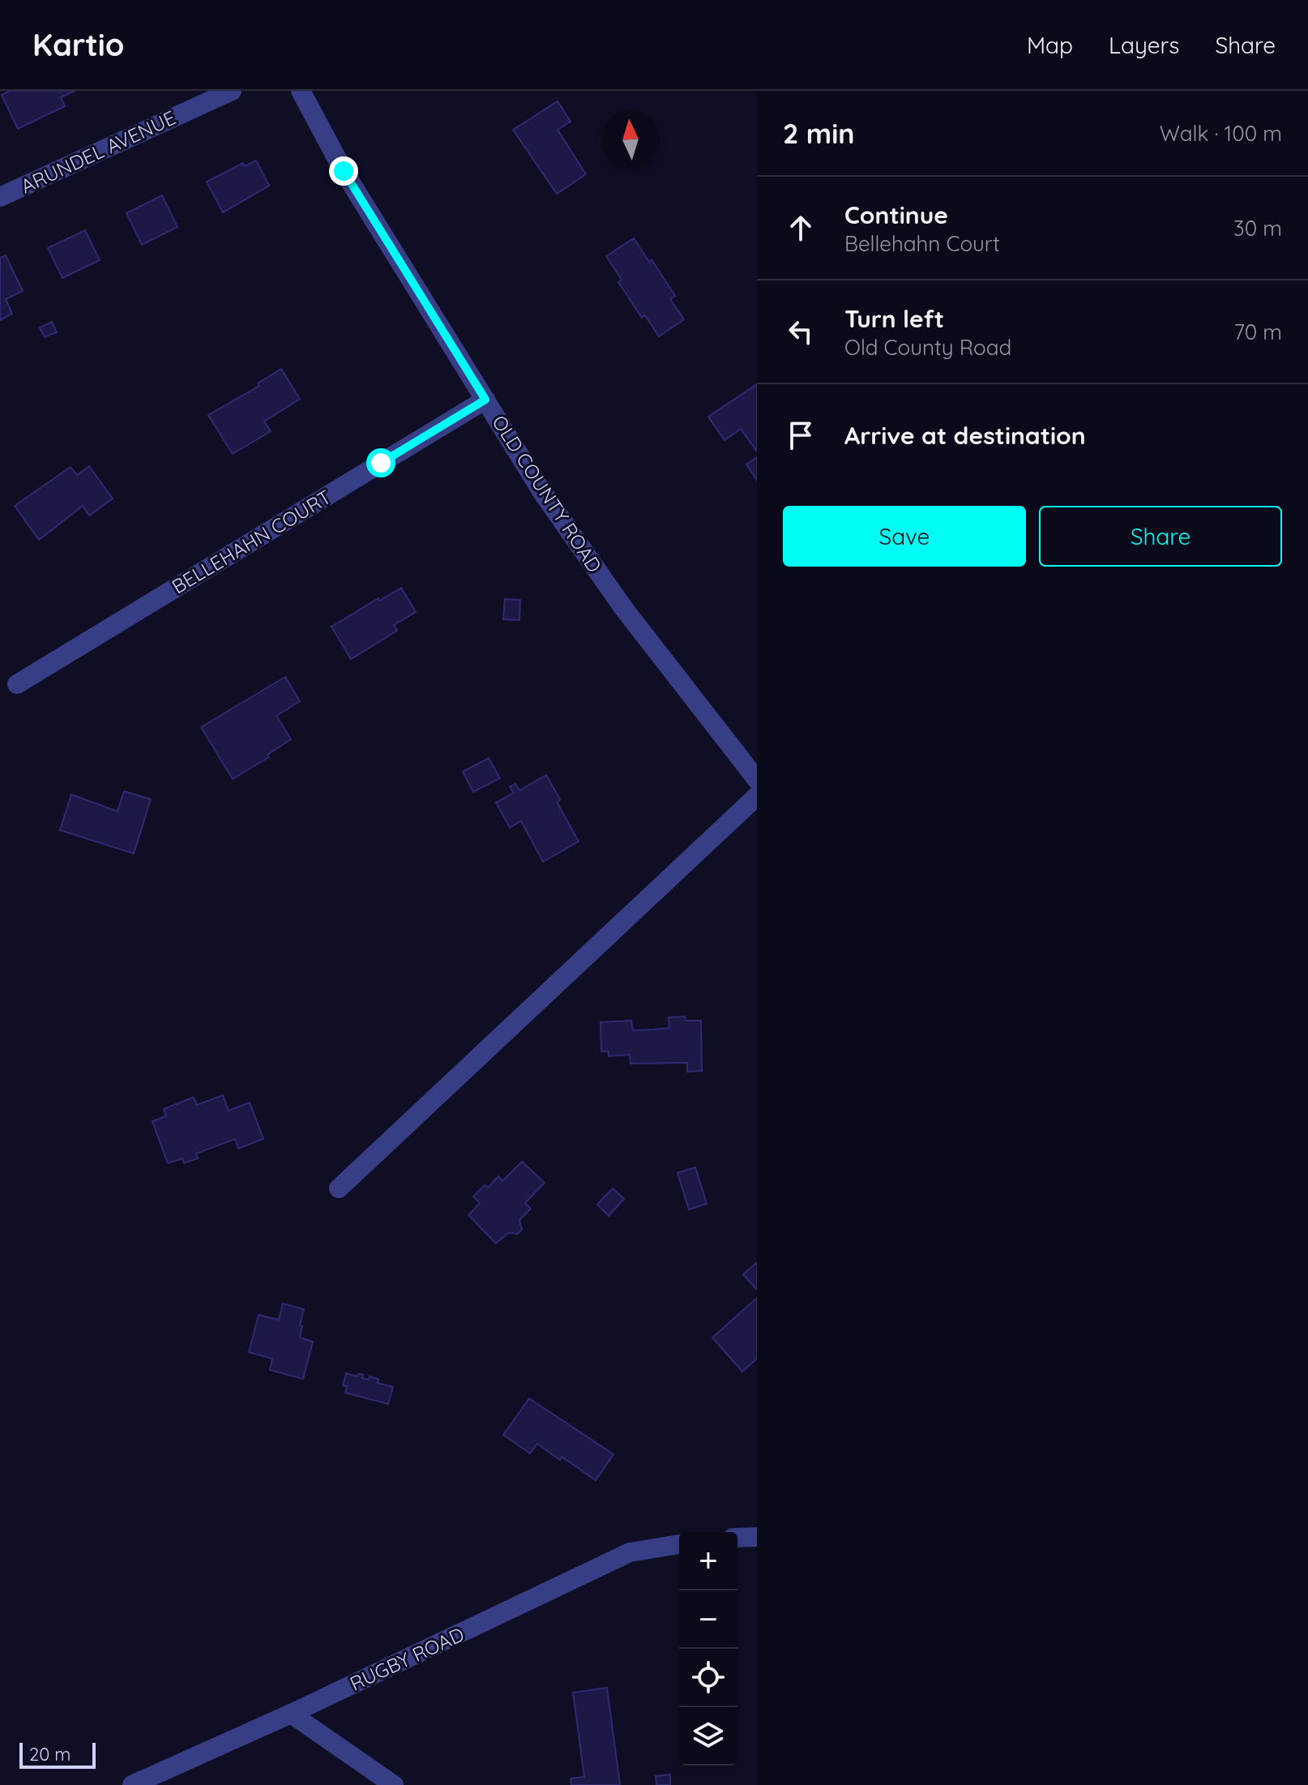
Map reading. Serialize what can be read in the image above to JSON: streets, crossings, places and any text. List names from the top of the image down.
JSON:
{
  "streets": {
    "street": [
      "ARUNDEL AVENUE",
      "OLD COUNTY ROAD",
      "BELLEHAHN COURT",
      "RUGBY ROAD"
    ]
  },
  "crossings": [
    ["OLD COUNTY ROAD", "BELLEHAHN COURT"]
  ],
  "scale_bar": "20 m",
  "north": "top",
  "page": {
    "header": "Kartio",
    "nav": ["Map", "Layers", "Share"],
    "heading": ["2 min", "Walk · 100 m"],
    "list": [
      ["Continue", "Bellehahn Court", "30 m"],
      ["Turn left", "Old County Road", "70 m"],
      "Arrive at destination"
    ],
    "buttons": ["Save", "Share"],
    "map_buttons": ["+", "−"],
    "scale": "20 m"
  }
}
